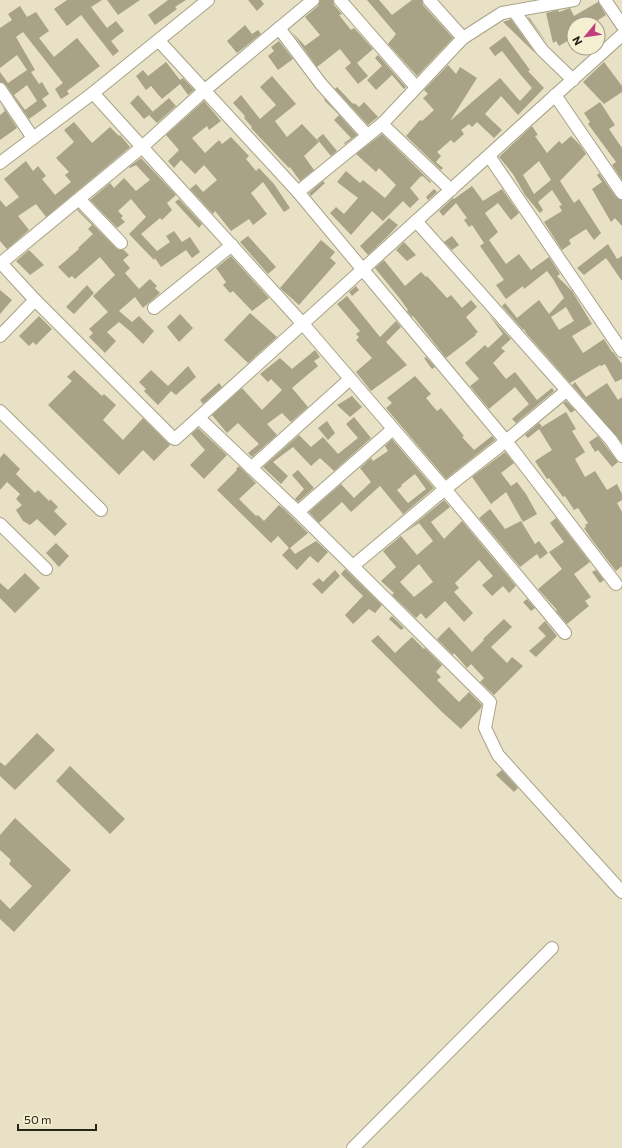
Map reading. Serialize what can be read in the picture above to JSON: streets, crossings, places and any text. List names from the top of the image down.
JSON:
{
  "scale_bar": "50 m",
  "north": "bottom left"
}
